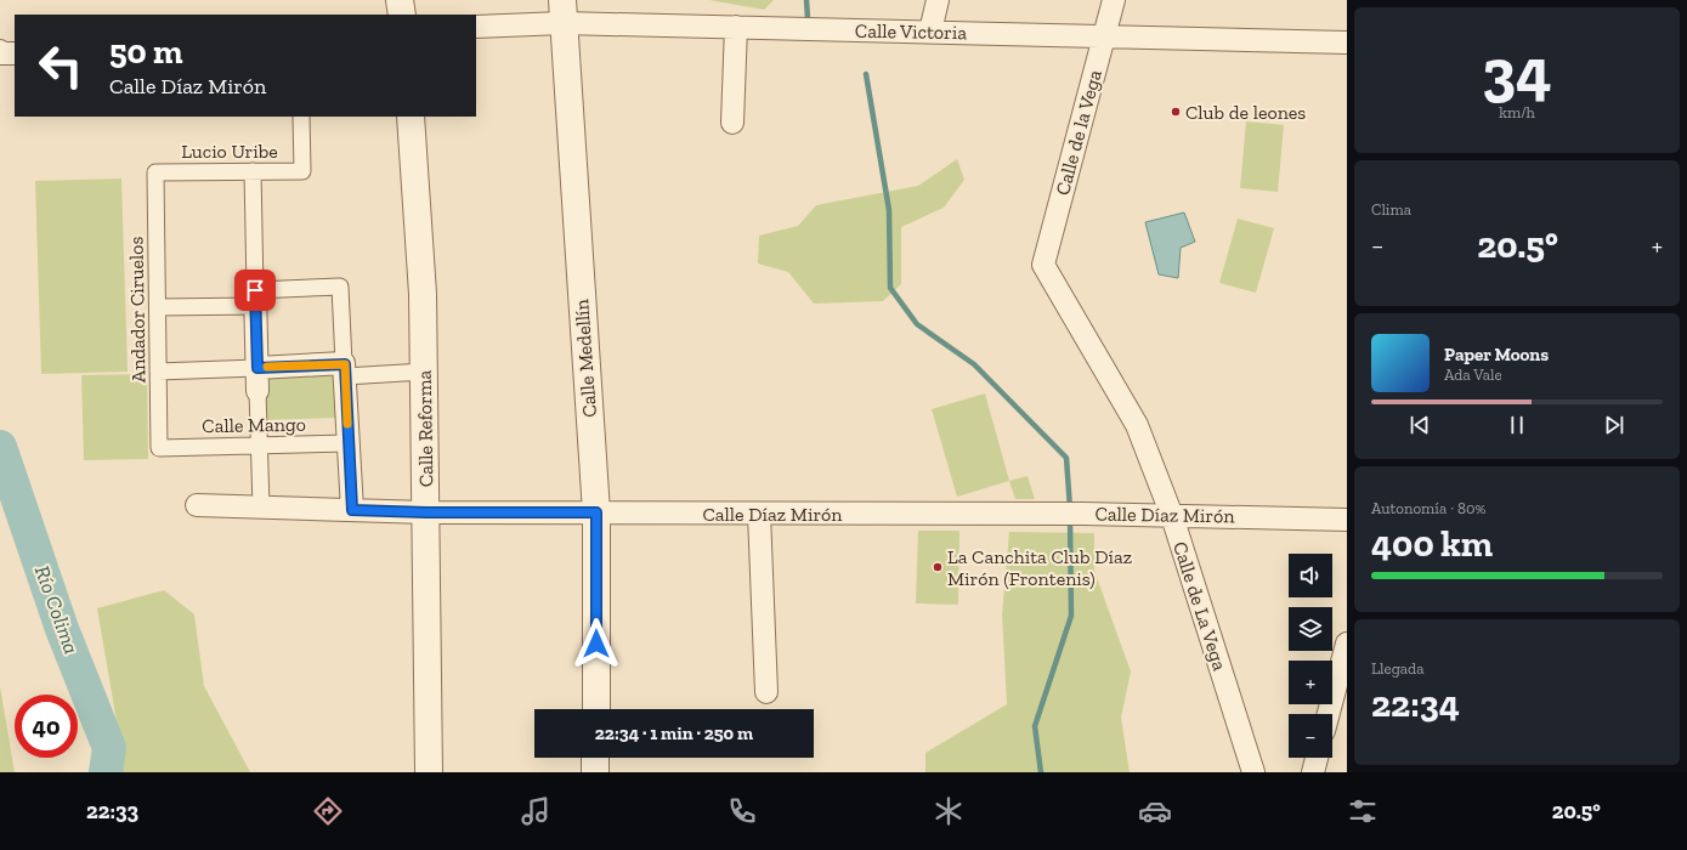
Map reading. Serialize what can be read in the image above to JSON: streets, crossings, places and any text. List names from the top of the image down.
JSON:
{
  "streets": {
    "street": [
      "Calle Victoria",
      "Calle de la Vega",
      "Lucio Uribe",
      "Andador Ciruelos",
      "Calle Medellín",
      "Calle Mango",
      "Calle Reforma",
      "Calle Díaz Mirón",
      "Calle de La Vega"
    ]
  },
  "crossings": [
    ["Calle Victoria", "Calle de la Vega"],
    ["Calle Victoria", "Calle Medellín"],
    ["Calle de la Vega", "Calle de La Vega"],
    ["Lucio Uribe", "Andador Ciruelos"],
    ["Andador Ciruelos", "Calle Mango"],
    ["Calle Medellín", "Calle Díaz Mirón"],
    ["Calle Reforma", "Calle Díaz Mirón"],
    ["Calle Díaz Mirón", "Calle de La Vega"]
  ],
  "water": ["Río Colima"],
  "places": ["Club de leones", "La Canchita Club Díaz Mirón (Frontenis)"],
  "page": {
    "tile": [
      ["34", "km/h"],
      "Clima",
      ["Autonomía · 80%", "400 km"],
      ["Llegada", "22:34"]
    ],
    "turn": ["50 m", "Calle Díaz Mirón"],
    "heat": ["−", "20.5°", "+"],
    "song": ["Paper Moons", "Ada Vale"],
    "map_buttons": ["+", "−"],
    "limit": "40",
    "trip": "22:34 · 1 min · 250 m",
    "tabs": ["22:33", "20.5°"]
  }
}
